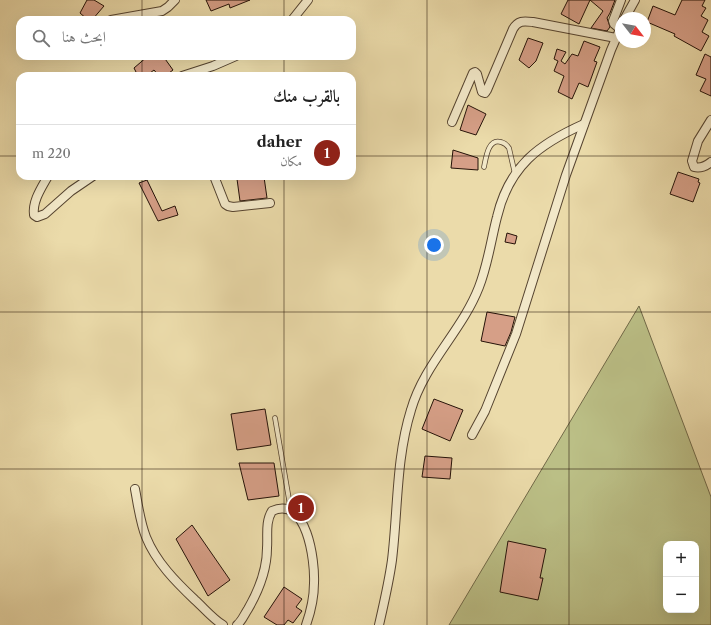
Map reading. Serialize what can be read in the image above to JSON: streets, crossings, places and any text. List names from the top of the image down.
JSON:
{
  "north": "bottom right",
  "page": {
    "search": "ابحث هنا",
    "heading": "بالقرب منك",
    "list": [
      {
        "mark": "1",
        "name": "daher",
        "note": "مكان",
        "value": "220 m"
      }
    ],
    "pins": "1",
    "map_buttons": ["+", "−"]
  }
}
